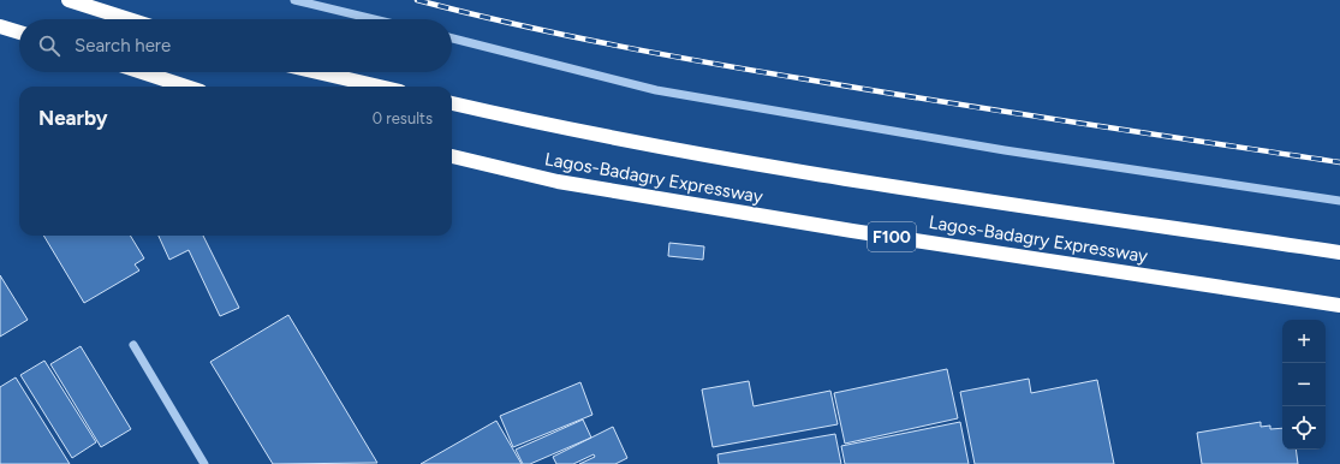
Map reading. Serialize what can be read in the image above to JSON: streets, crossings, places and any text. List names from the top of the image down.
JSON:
{
  "streets": {
    "highway": ["Lagos-Badagry Expressway", "F100"]
  },
  "page": {
    "search": "Search here",
    "heading": ["Nearby", "0 results"],
    "map_buttons": ["+", "−"]
  }
}
